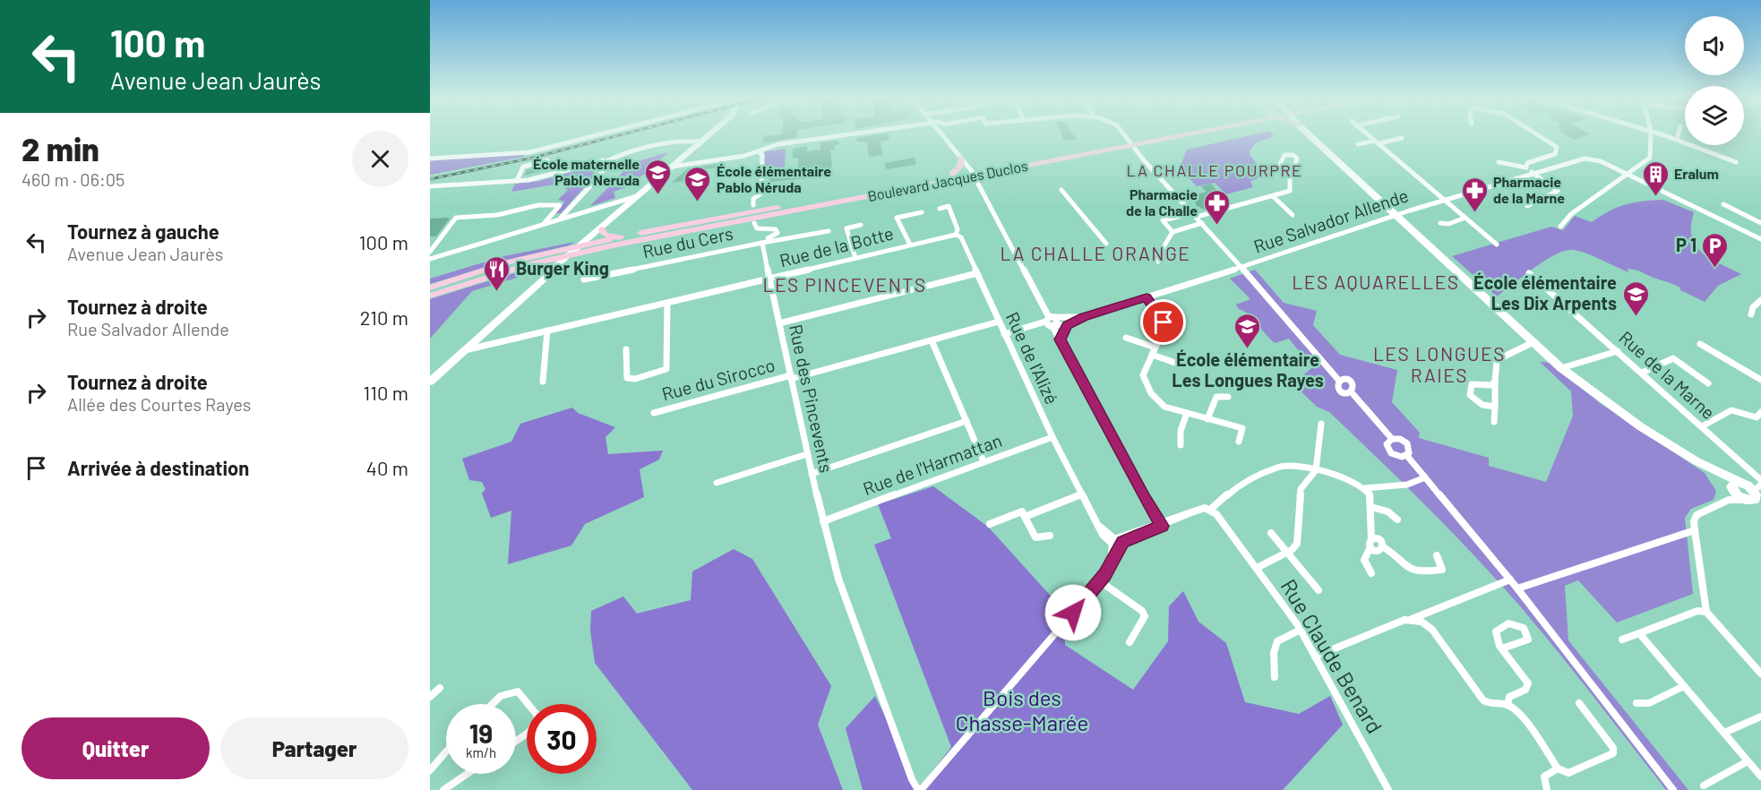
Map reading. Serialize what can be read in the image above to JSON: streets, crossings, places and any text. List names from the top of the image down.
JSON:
{
  "streets": {
    "main road": ["Boulevard Jacques Duclos"],
    "street": [
      "Rue Salvador Allende",
      "Rue du Cers",
      "Rue de la Botte",
      "Rue de l'Alizé",
      "Rue de la Marne",
      "Rue du Sirocco",
      "Rue des Pincevents",
      "Rue de l'Harmattan",
      "Rue Claude Benard"
    ]
  },
  "crossings": [
    ["Rue Salvador Allende", "Rue de l'Alizé"],
    ["Rue de la Botte", "Rue de l'Alizé"],
    ["Rue de la Botte", "Rue des Pincevents"],
    ["Rue de l'Alizé", "Rue du Sirocco"],
    ["Rue de l'Alizé", "Rue de l'Harmattan"],
    ["Rue du Sirocco", "Rue des Pincevents"],
    ["Rue des Pincevents", "Rue de l'Harmattan"]
  ],
  "districts": [
    "LA CHALLE POURPRE",
    "LA CHALLE ORANGE",
    "LES AQUARELLES",
    "LES PINCEVENTS",
    "LES LONGUES RAIES"
  ],
  "parks": ["Bois des Chasse-Marée"],
  "places": {
    "school or university": [
      "École maternelle Pablo Neruda",
      "École élémentaire Pablo Néruda",
      "École élémentaire Les Dix Arpents",
      "École élémentaire Les Longues Rayes"
    ],
    "building": ["Eralum"],
    "pharmacy": ["Pharmacie de la Marne", "Pharmacie de la Challe"],
    "parking": ["P 1"],
    "restaurant": ["Burger King"]
  },
  "page": {
    "turn": ["100 m", "Avenue Jean Jaurès"],
    "heading": ["2 min", "460 m · 06:05"],
    "list": [
      {
        "name": "Tournez à gauche",
        "note": "Avenue Jean Jaurès",
        "value": "100 m"
      },
      {
        "name": "Tournez à droite",
        "note": "Rue Salvador Allende",
        "value": "210 m"
      },
      {
        "name": "Tournez à droite",
        "note": "Allée des Courtes Rayes",
        "value": "110 m"
      },
      {
        "name": "Arrivée à destination",
        "value": "40 m"
      }
    ],
    "speed": "19 km/h",
    "limit": "30",
    "buttons": ["Quitter", "Partager"]
  }
}
